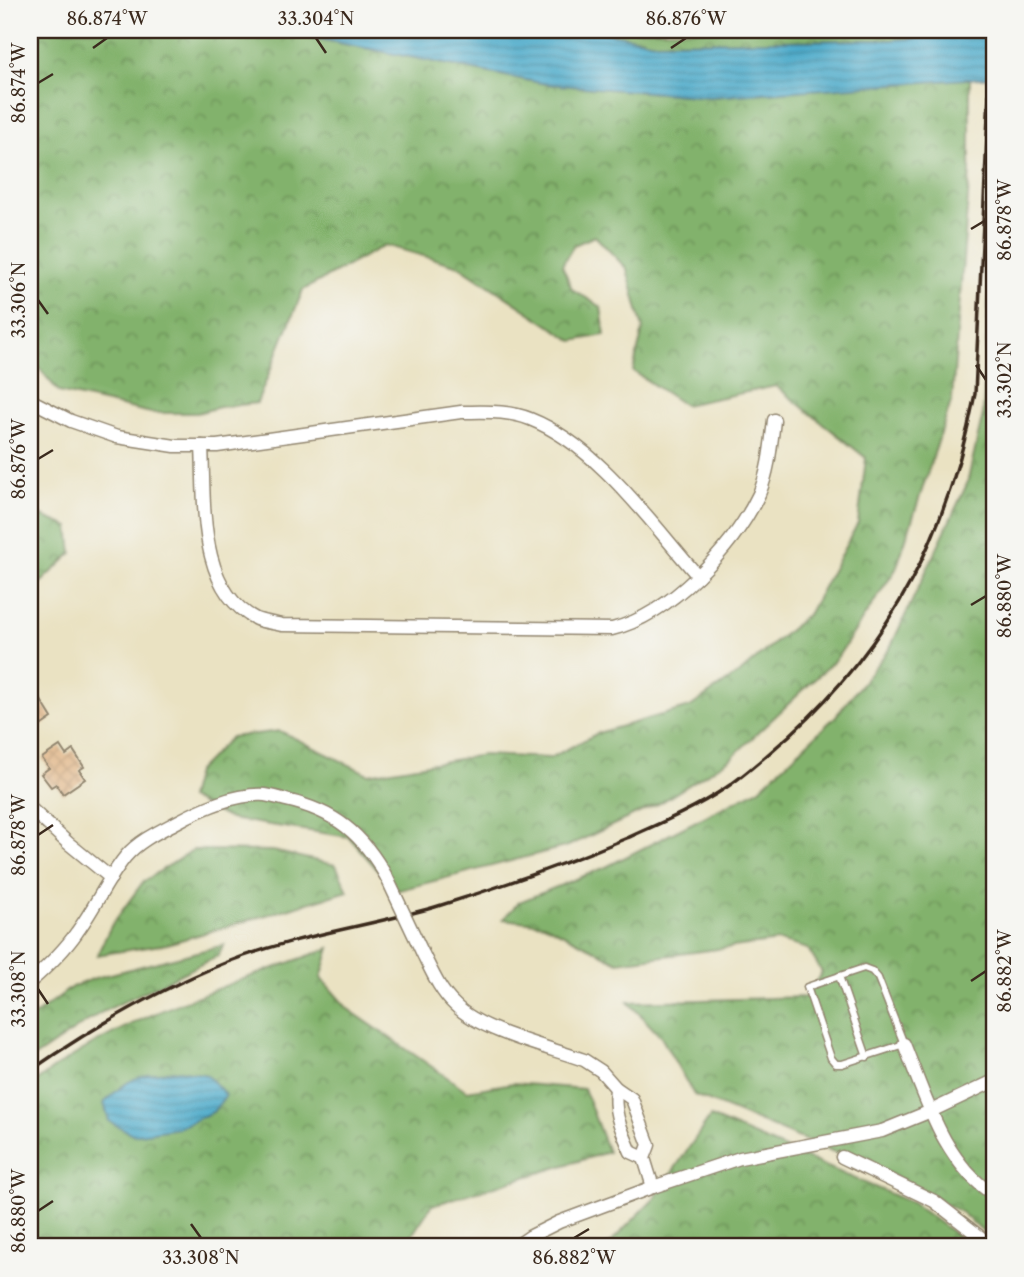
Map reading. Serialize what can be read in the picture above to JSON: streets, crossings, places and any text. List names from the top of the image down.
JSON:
{
  "coordinates": [
    "86.874°W",
    "33.304°N",
    "86.876°W",
    "86.878°W",
    "33.306°N",
    "33.302°N",
    "86.880°W",
    "86.882°W",
    "33.308°N"
  ]
}
